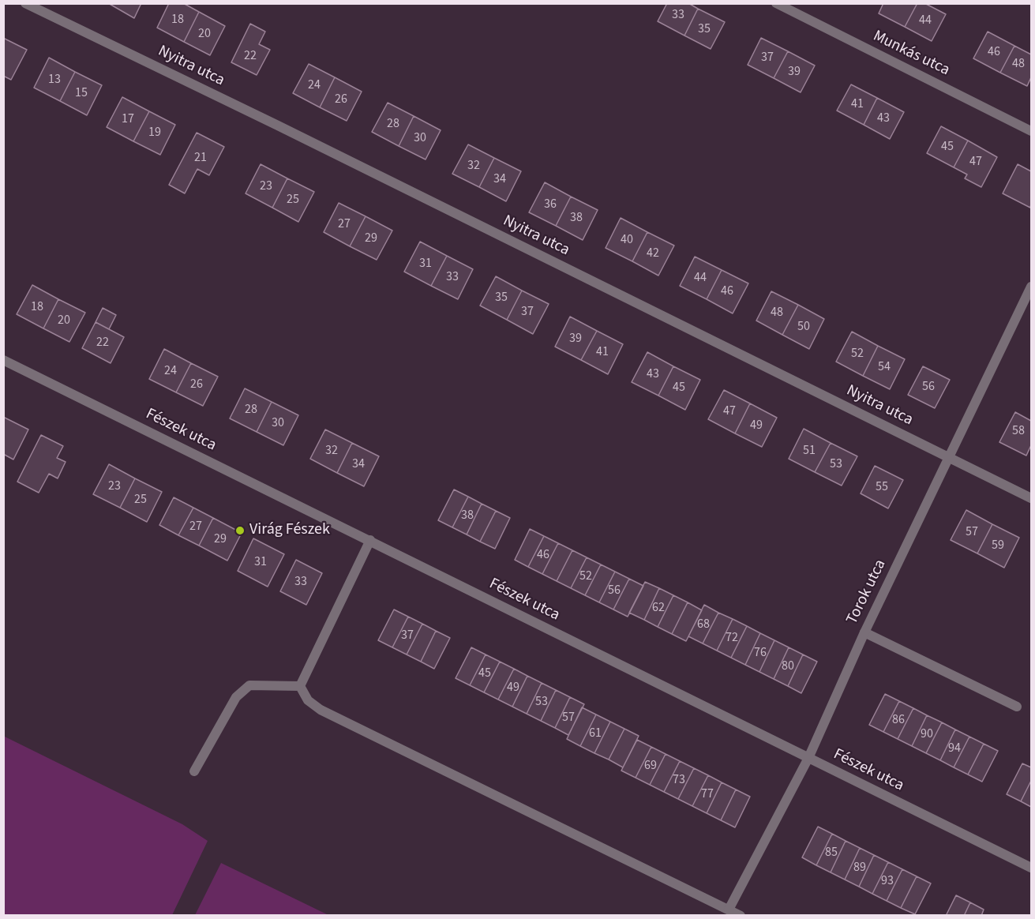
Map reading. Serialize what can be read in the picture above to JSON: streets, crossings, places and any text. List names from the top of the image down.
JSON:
{
  "streets": {
    "street": [
      "Munkás utca",
      "Nyitra utca",
      "Fészek utca",
      "Torok utca"
    ]
  },
  "crossings": [
    ["Nyitra utca", "Torok utca"],
    ["Fészek utca", "Torok utca"]
  ],
  "places": ["Virág Fészek"],
  "house_numbers": [
    "33",
    "18",
    "44",
    "35",
    "20",
    "46",
    "22",
    "37",
    "48",
    "39",
    "13",
    "24",
    "15",
    "26",
    "41",
    "43",
    "17",
    "28",
    "19",
    "30",
    "45",
    "21",
    "47",
    "32",
    "34",
    "23",
    "25",
    "36",
    "38",
    "27",
    "29",
    "40",
    "42",
    "31",
    "33",
    "44",
    "46",
    "35",
    "18",
    "37",
    "48",
    "20",
    "50",
    "39",
    "22",
    "41",
    "52",
    "54",
    "24",
    "43",
    "26",
    "56",
    "45",
    "28",
    "47",
    "30",
    "49",
    "58",
    "32",
    "51",
    "34",
    "53",
    "23",
    "55",
    "25",
    "38",
    "27",
    "57",
    "29",
    "59",
    "46",
    "31",
    "52",
    "33",
    "56",
    "62",
    "68",
    "37",
    "72",
    "76",
    "80",
    "45",
    "49",
    "53",
    "57",
    "86",
    "61",
    "90",
    "94",
    "69",
    "73",
    "77",
    "85",
    "89",
    "93"
  ]
}
